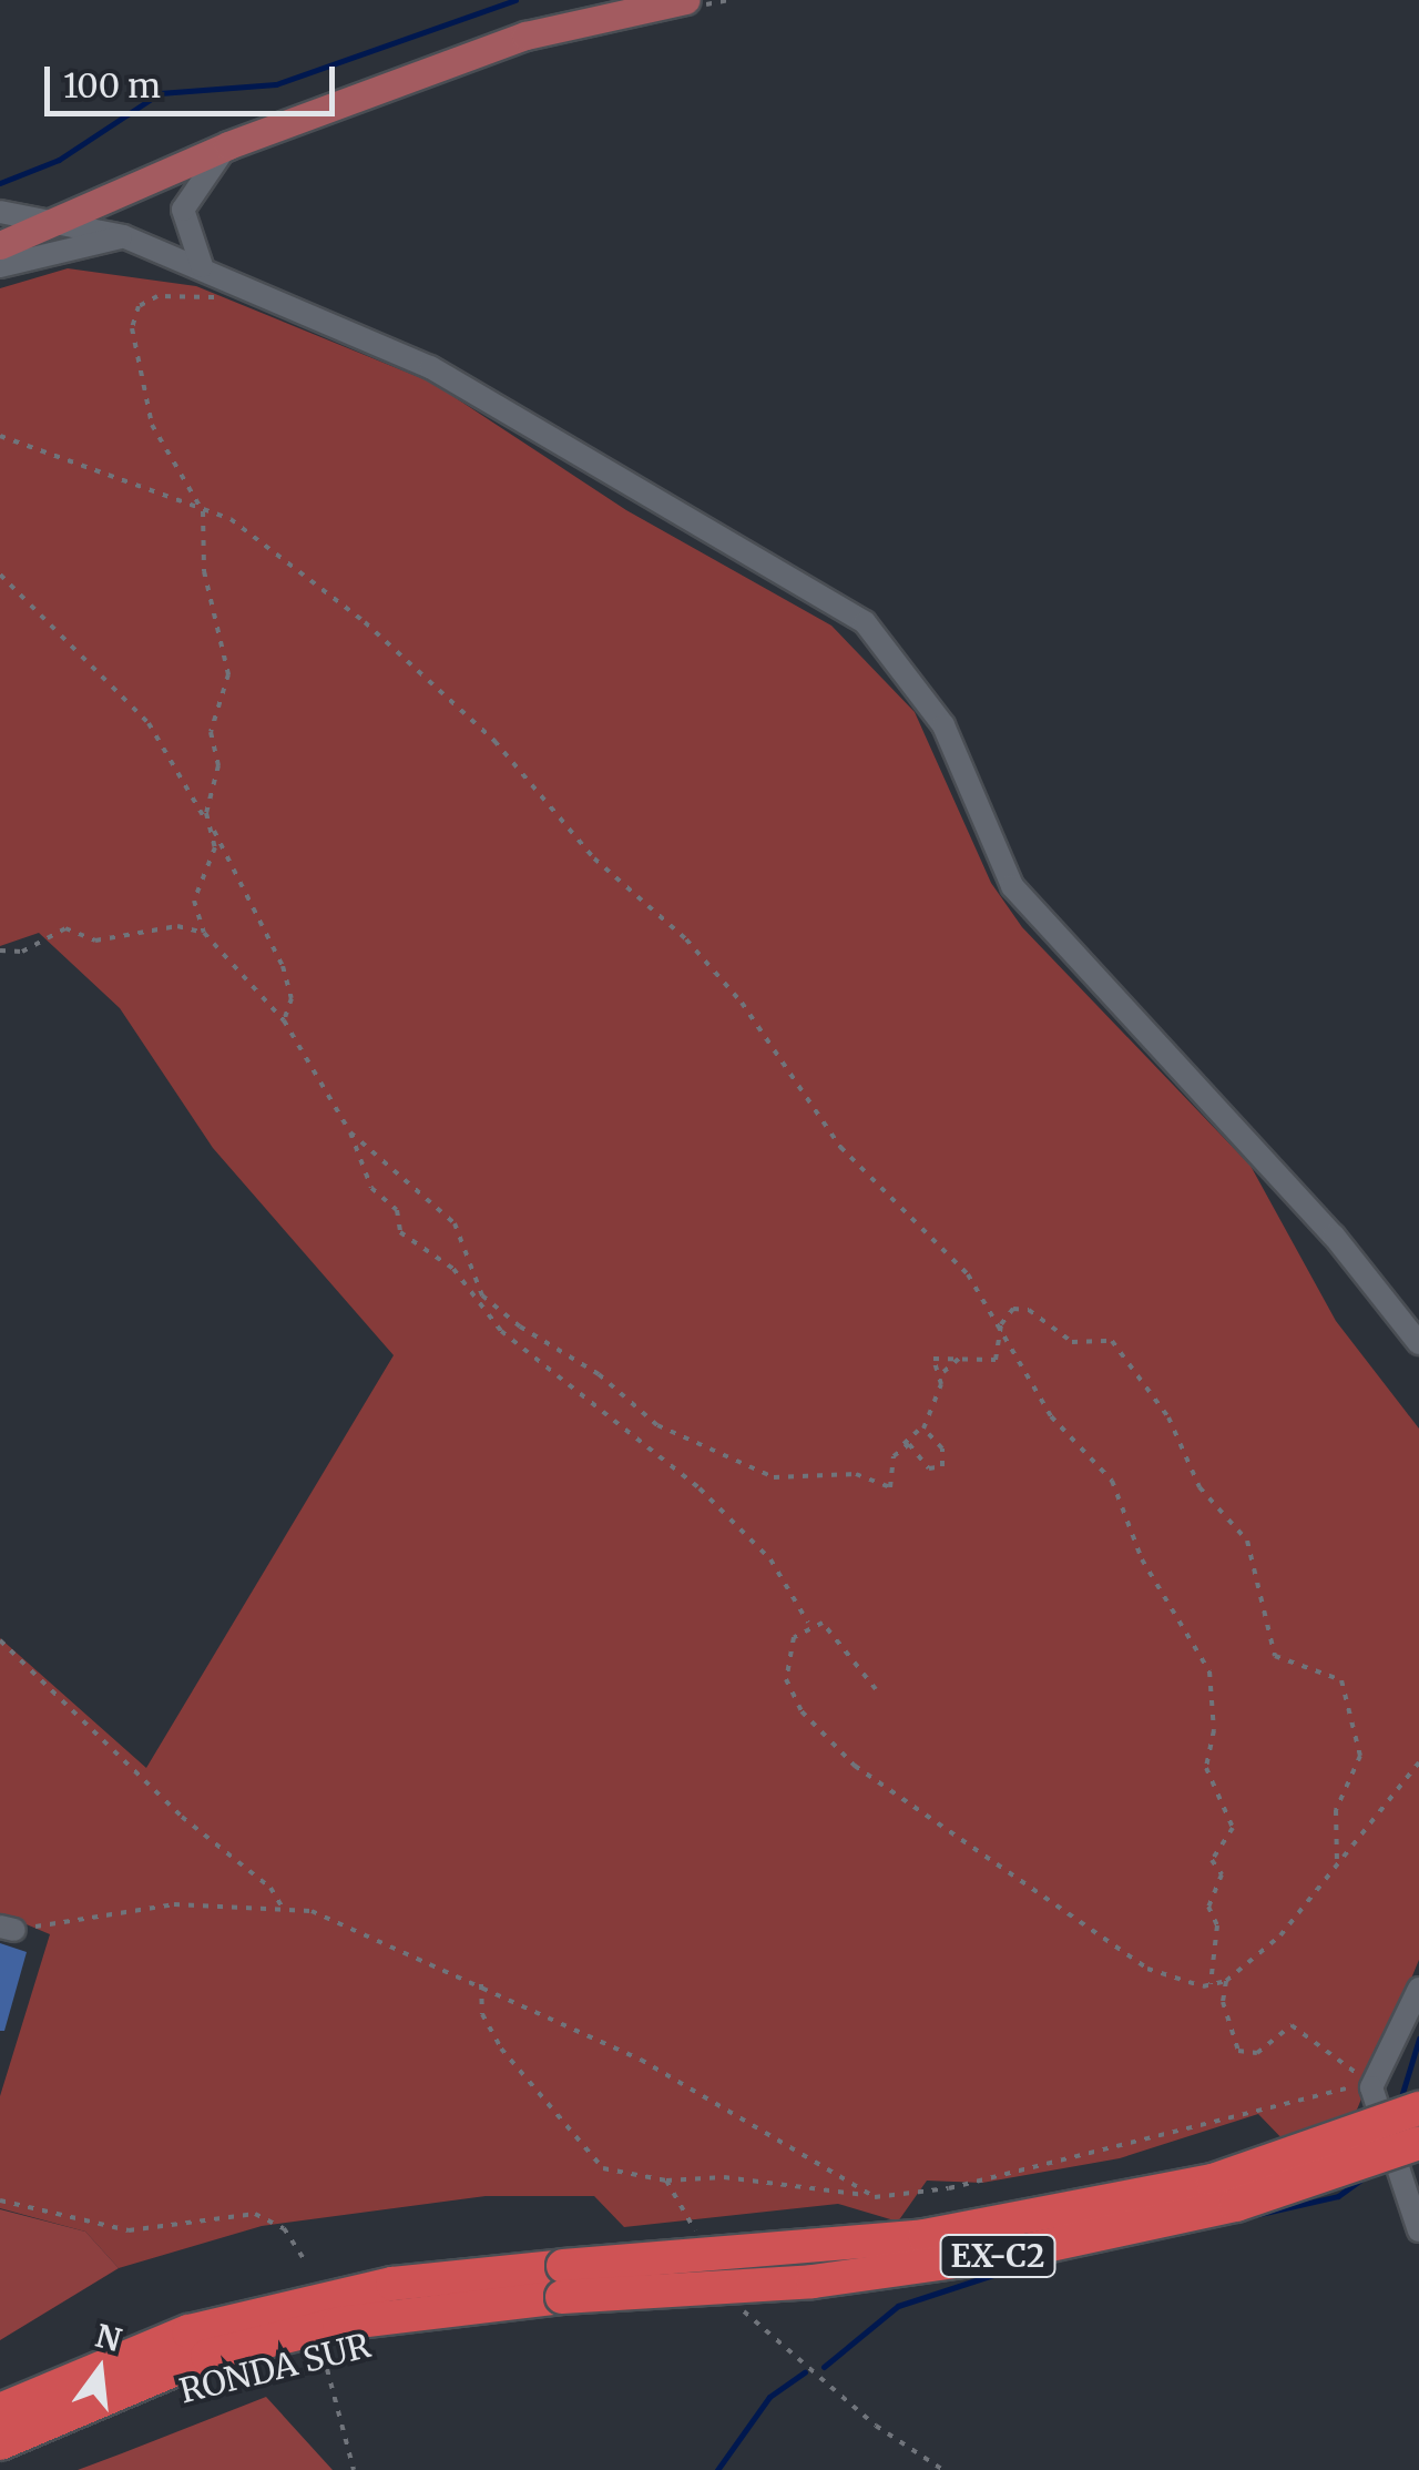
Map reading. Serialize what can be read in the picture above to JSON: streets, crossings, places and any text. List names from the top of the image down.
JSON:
{
  "streets": {
    "highway": ["EX-C2", "RONDA SUR"]
  },
  "crossings": [
    ["EX-C2", "RONDA SUR"]
  ],
  "scale_bar": "100 m",
  "north": "top"
}
